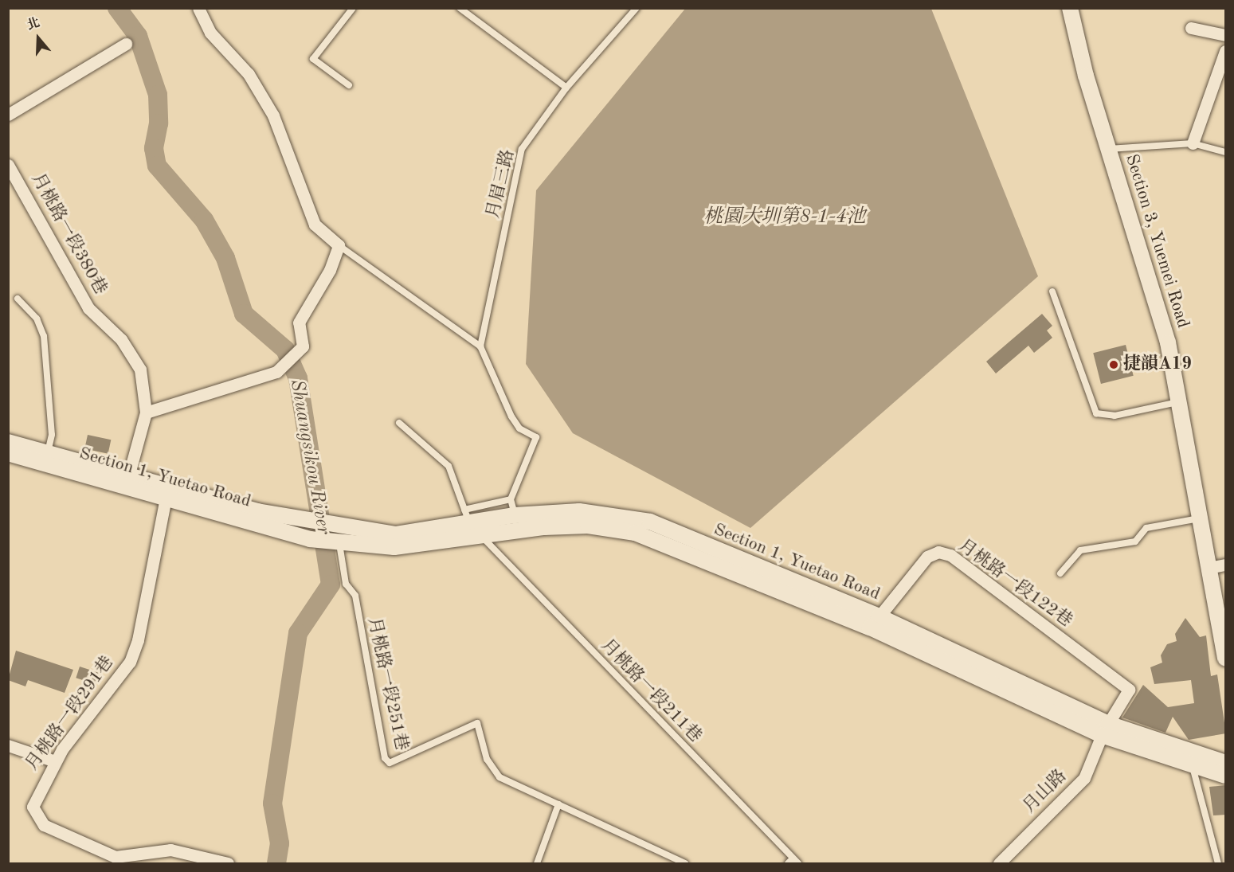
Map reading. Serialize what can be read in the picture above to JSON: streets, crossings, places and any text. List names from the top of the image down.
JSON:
{
  "streets": {
    "street": [
      "月桃路一段380巷",
      "Section 3, Yuemei Road",
      "Section 1, Yuetao Road",
      "月桃路一段122巷",
      "月桃路一段291巷",
      "月山路"
    ],
    "lane": ["月眉三路", "月桃路一段251巷", "月桃路一段211巷"]
  },
  "crossings": [
    ["月桃路一段380巷", "Section 1, Yuetao Road"],
    ["Section 1, Yuetao Road", "月桃路一段122巷"],
    ["Section 1, Yuetao Road", "月桃路一段251巷"],
    ["Section 1, Yuetao Road", "月桃路一段211巷"],
    ["Section 1, Yuetao Road", "月桃路一段291巷"],
    ["Section 1, Yuetao Road", "月山路"],
    ["月桃路一段122巷", "月山路"]
  ],
  "water": ["桃園大圳第8-1-4池", "Shuangsikou River"],
  "places": ["捷韻A19"],
  "north": "top"
}
